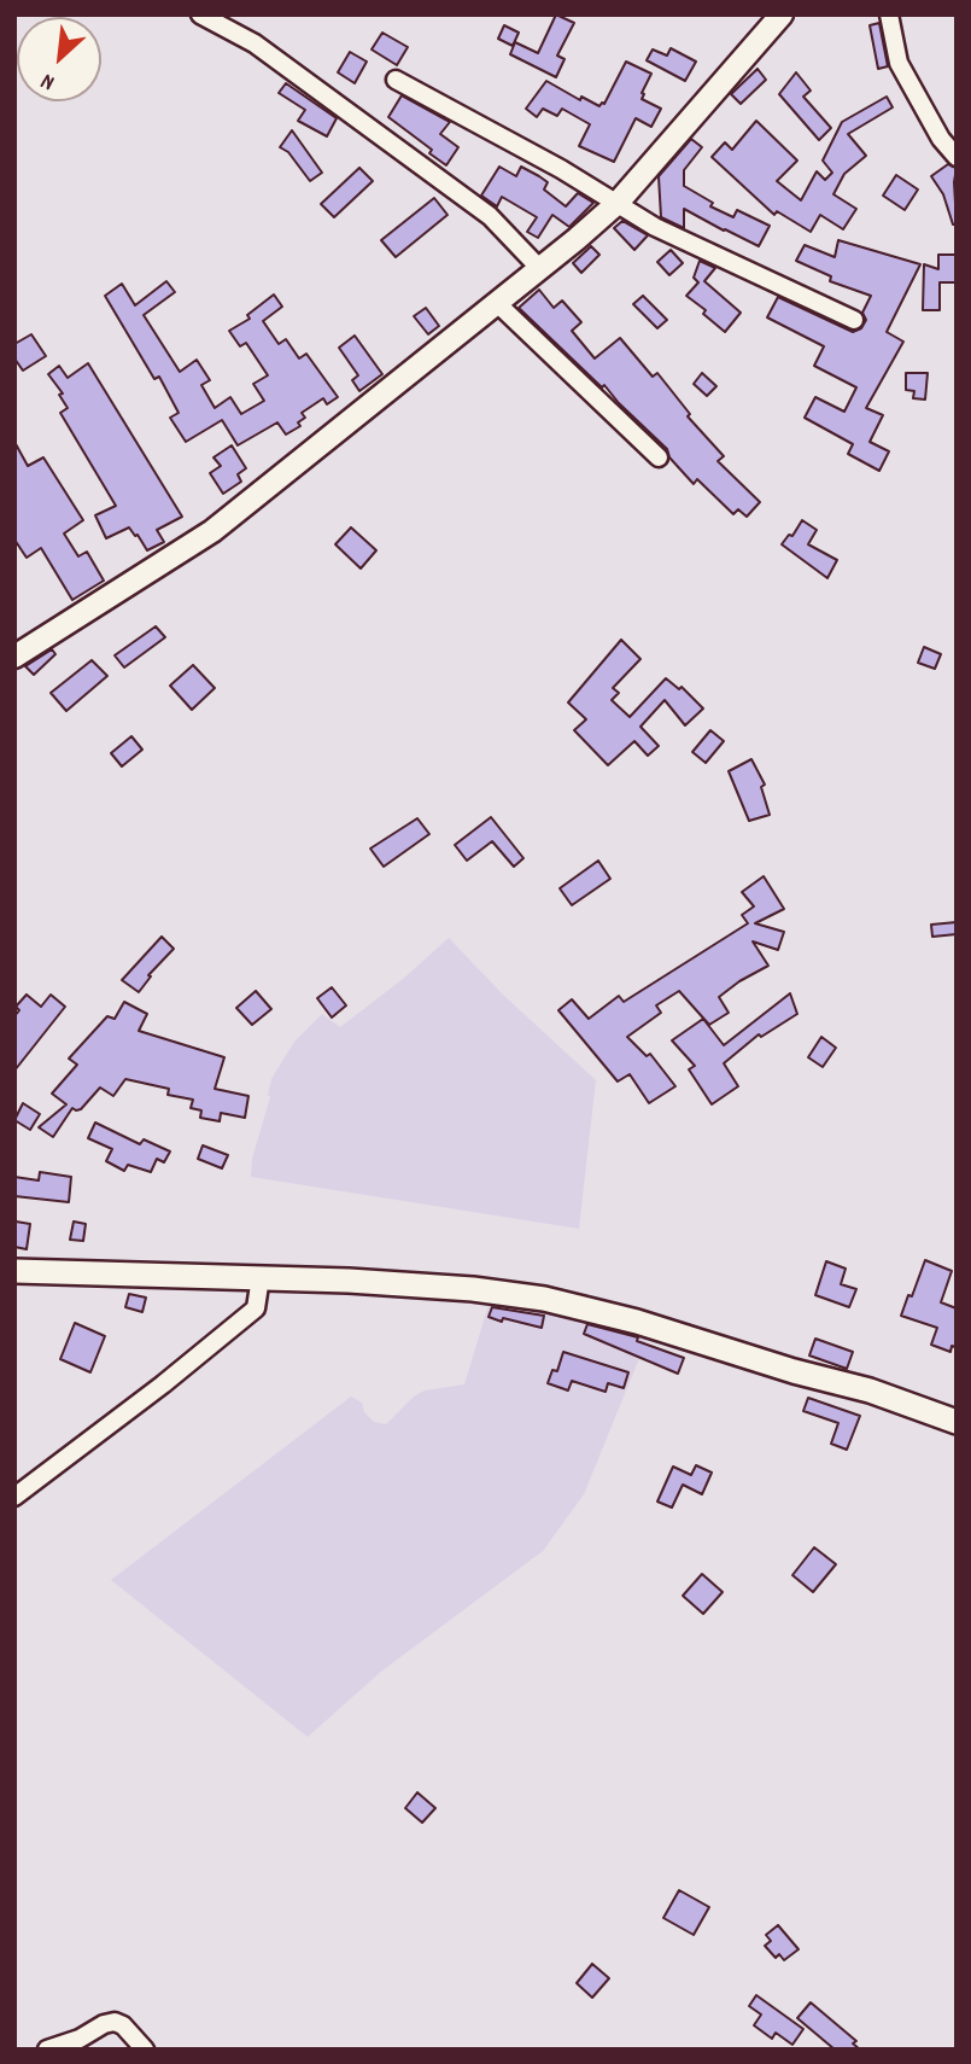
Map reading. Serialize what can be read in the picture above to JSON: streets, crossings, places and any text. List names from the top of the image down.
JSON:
{
  "north": "bottom left"
}
